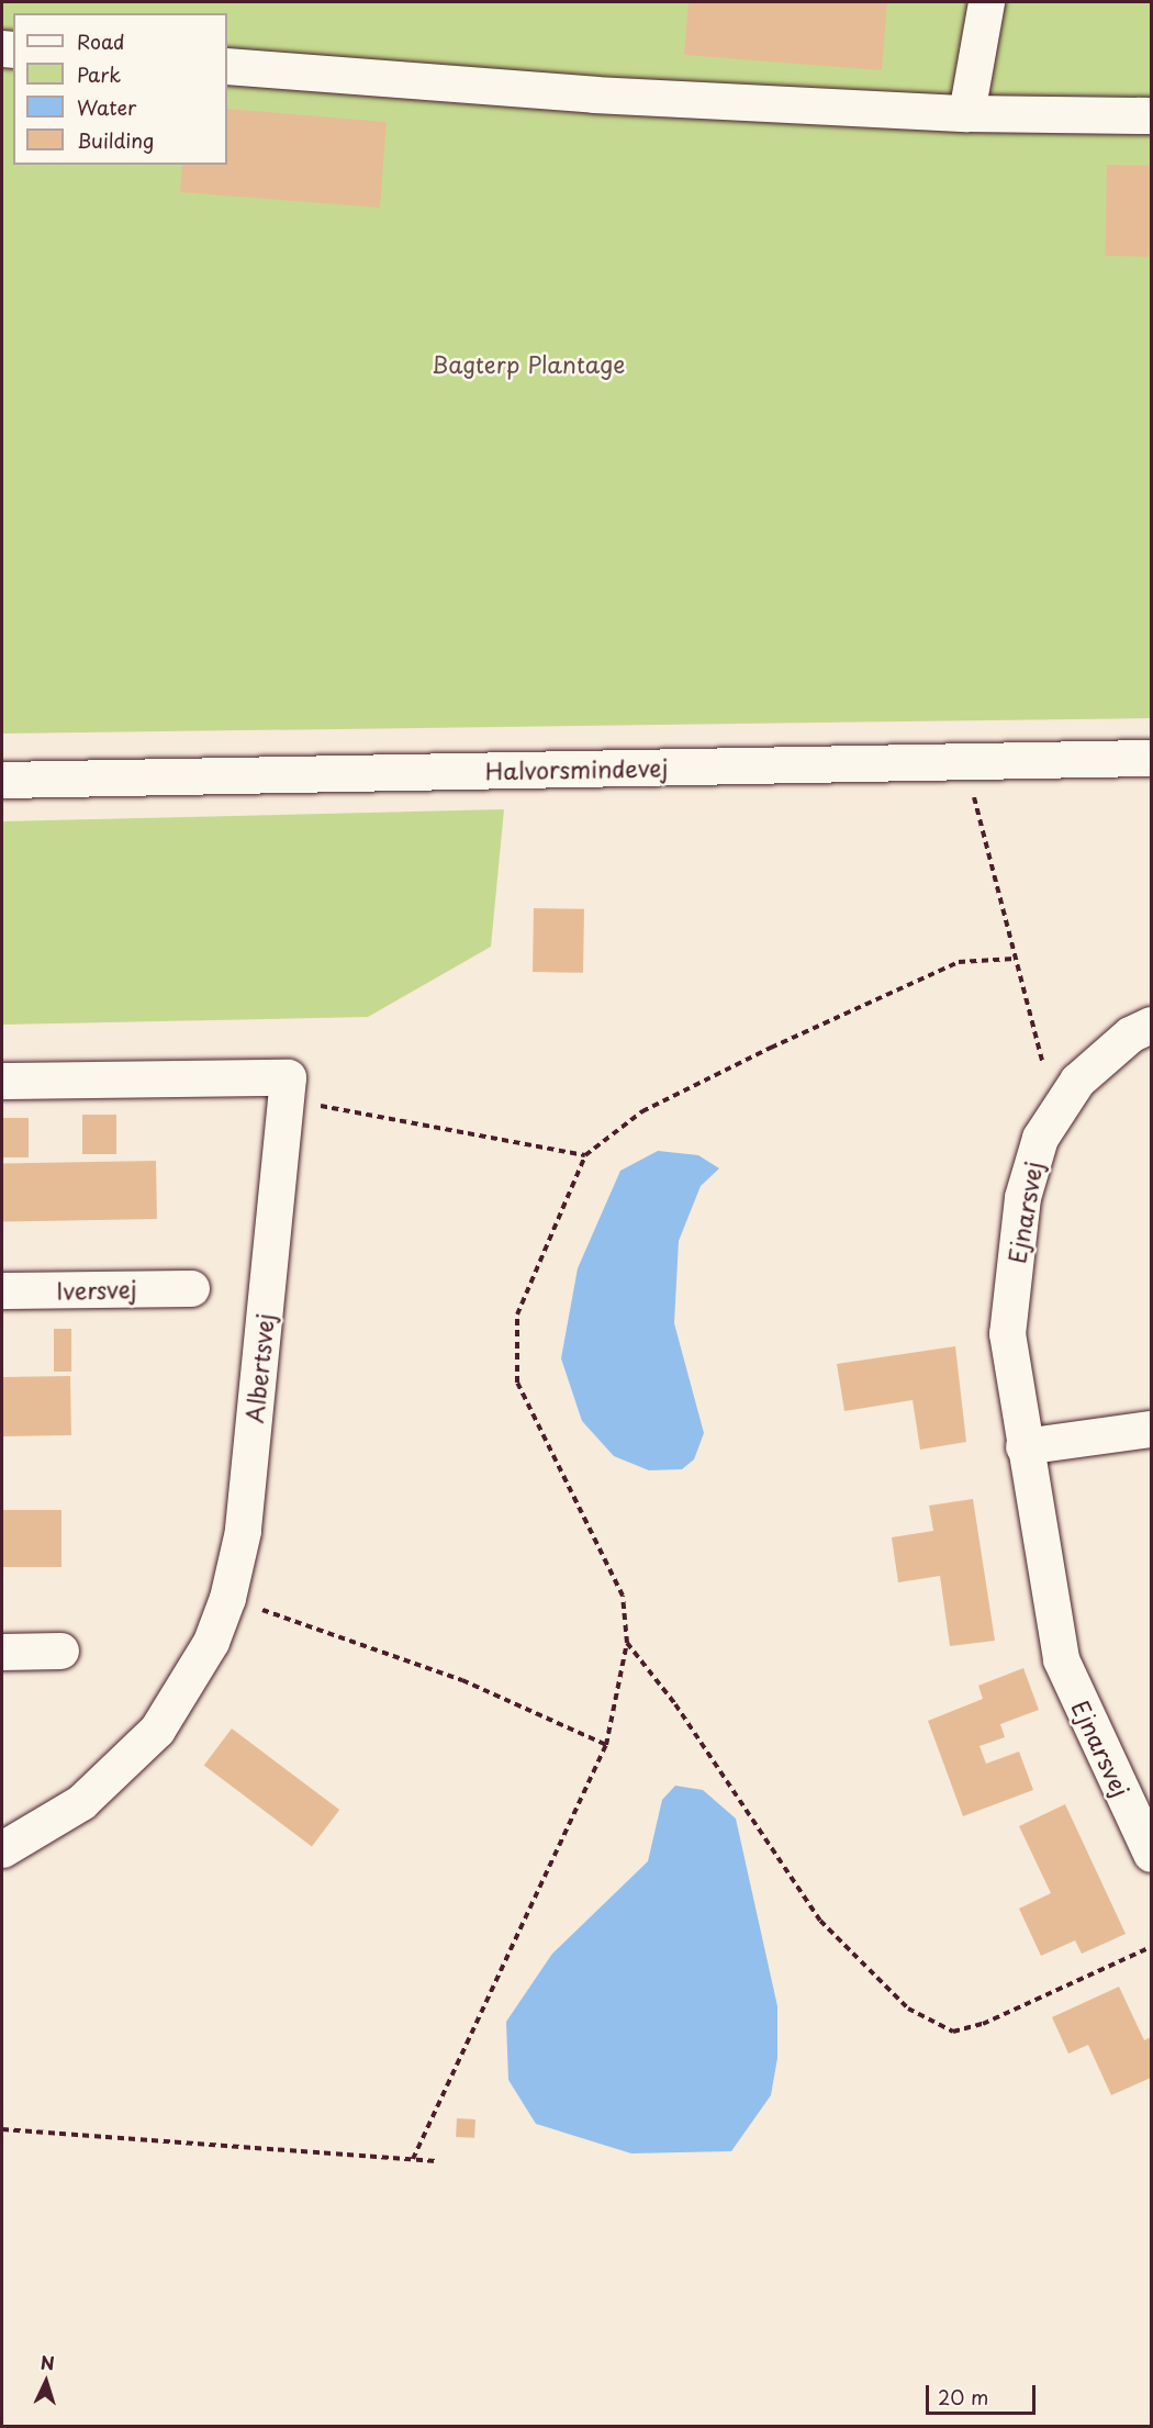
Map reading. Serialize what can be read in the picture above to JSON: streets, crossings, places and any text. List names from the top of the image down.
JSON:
{
  "streets": {
    "street": [
      "Halvorsmindevej",
      "Ejnarsvej",
      "Iversvej",
      "Albertsvej"
    ]
  },
  "parks": ["Bagterp Plantage"],
  "legend": [
    "Road",
    "Park",
    "Water",
    "Building"
  ],
  "scale_bar": "20 m",
  "north": "top"
}
